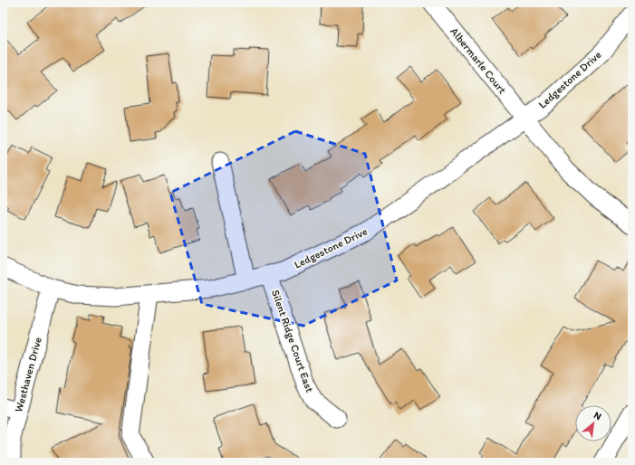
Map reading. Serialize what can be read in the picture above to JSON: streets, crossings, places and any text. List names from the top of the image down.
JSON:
{
  "streets": {
    "street": [
      "Albermarle Court",
      "Ledgestone Drive",
      "Silent Ridge Court East",
      "Westhaven Drive"
    ]
  },
  "crossings": [
    ["Albermarle Court", "Ledgestone Drive"],
    ["Ledgestone Drive", "Silent Ridge Court East"],
    ["Ledgestone Drive", "Westhaven Drive"]
  ],
  "north": "top right"
}
